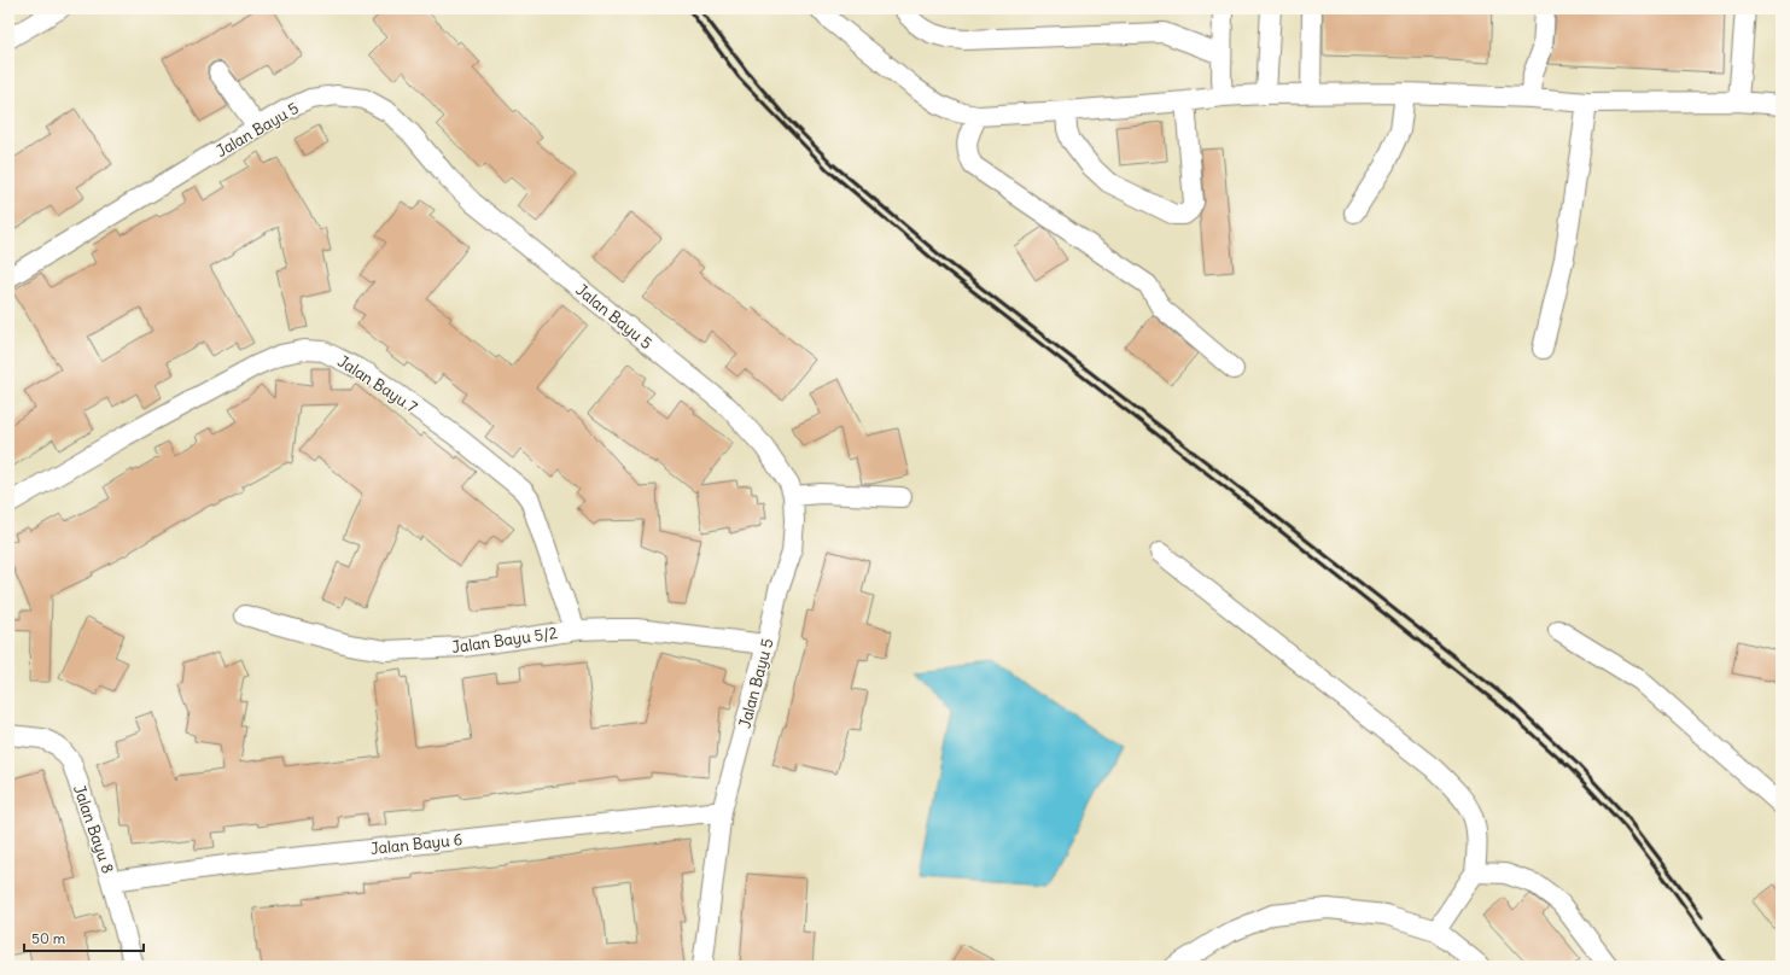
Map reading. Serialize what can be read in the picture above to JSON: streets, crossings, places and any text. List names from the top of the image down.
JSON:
{
  "streets": {
    "street": [
      "Jalan Bayu 5",
      "Jalan Bayu 7",
      "Jalan Bayu 5/2",
      "Jalan Bayu 8",
      "Jalan Bayu 6"
    ]
  },
  "crossings": [
    ["Jalan Bayu 5", "Jalan Bayu 5/2"],
    ["Jalan Bayu 5", "Jalan Bayu 6"],
    ["Jalan Bayu 7", "Jalan Bayu 5/2"],
    ["Jalan Bayu 8", "Jalan Bayu 6"]
  ],
  "scale_bar": "50 m"
}
